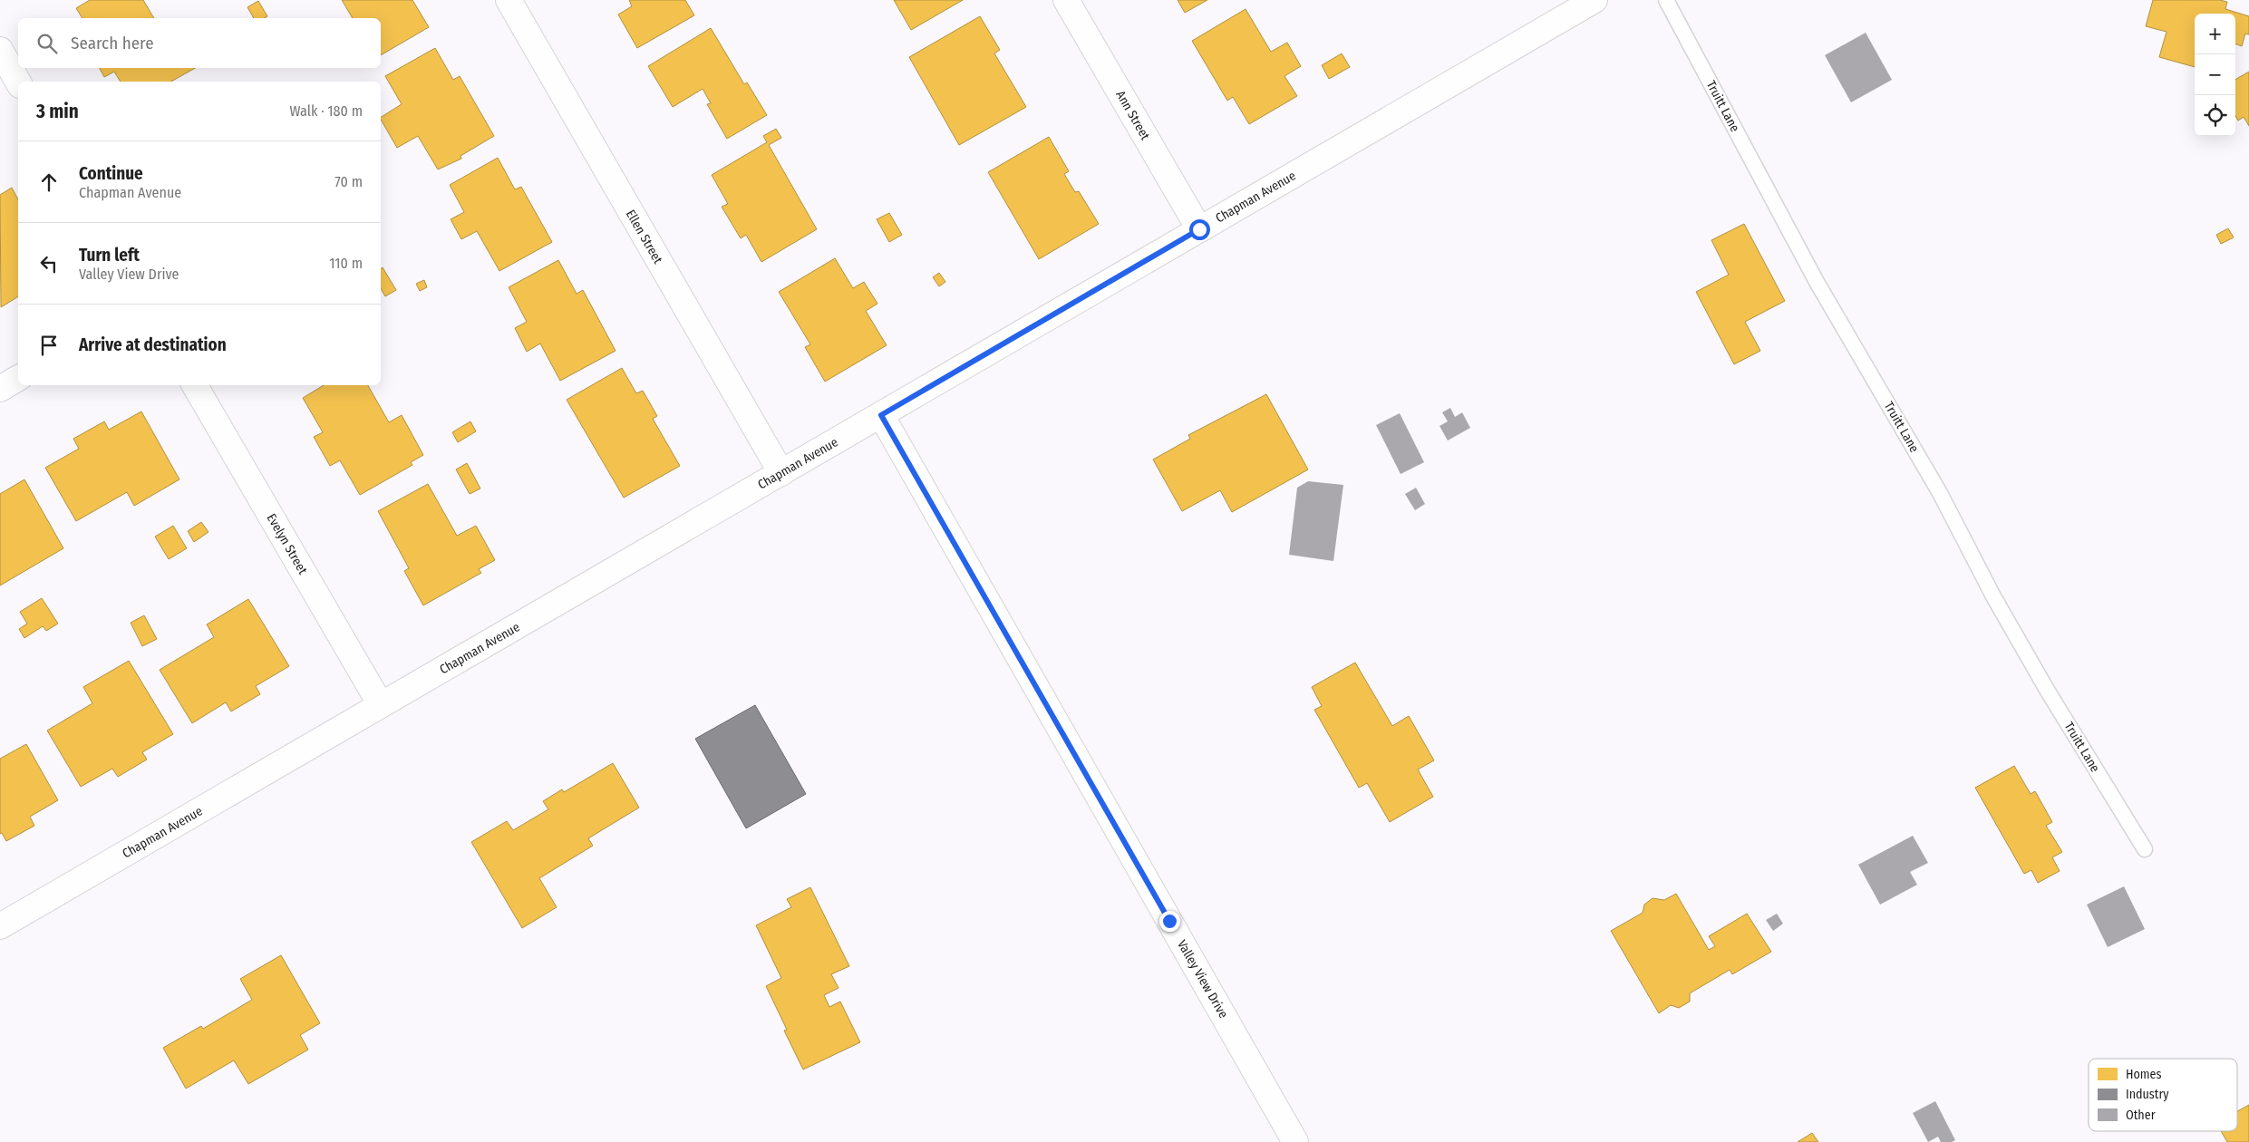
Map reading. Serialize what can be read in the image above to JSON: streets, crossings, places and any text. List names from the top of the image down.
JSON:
{
  "streets": {
    "street": [
      "Ann Street",
      "Chapman Avenue",
      "Ellen Street",
      "Evelyn Street",
      "Valley View Drive"
    ],
    "lane": ["Truitt Lane"]
  },
  "crossings": [
    ["Ann Street", "Chapman Avenue"],
    ["Chapman Avenue", "Ellen Street"],
    ["Chapman Avenue", "Evelyn Street"],
    ["Chapman Avenue", "Valley View Drive"]
  ],
  "legend": ["Homes", "Industry", "Other"],
  "page": {
    "map_buttons": ["+", "−"],
    "search": "Search here",
    "heading": ["3 min", "Walk · 180 m"],
    "list": [
      ["Continue", "Chapman Avenue", "70 m"],
      ["Turn left", "Valley View Drive", "110 m"],
      "Arrive at destination"
    ]
  }
}
